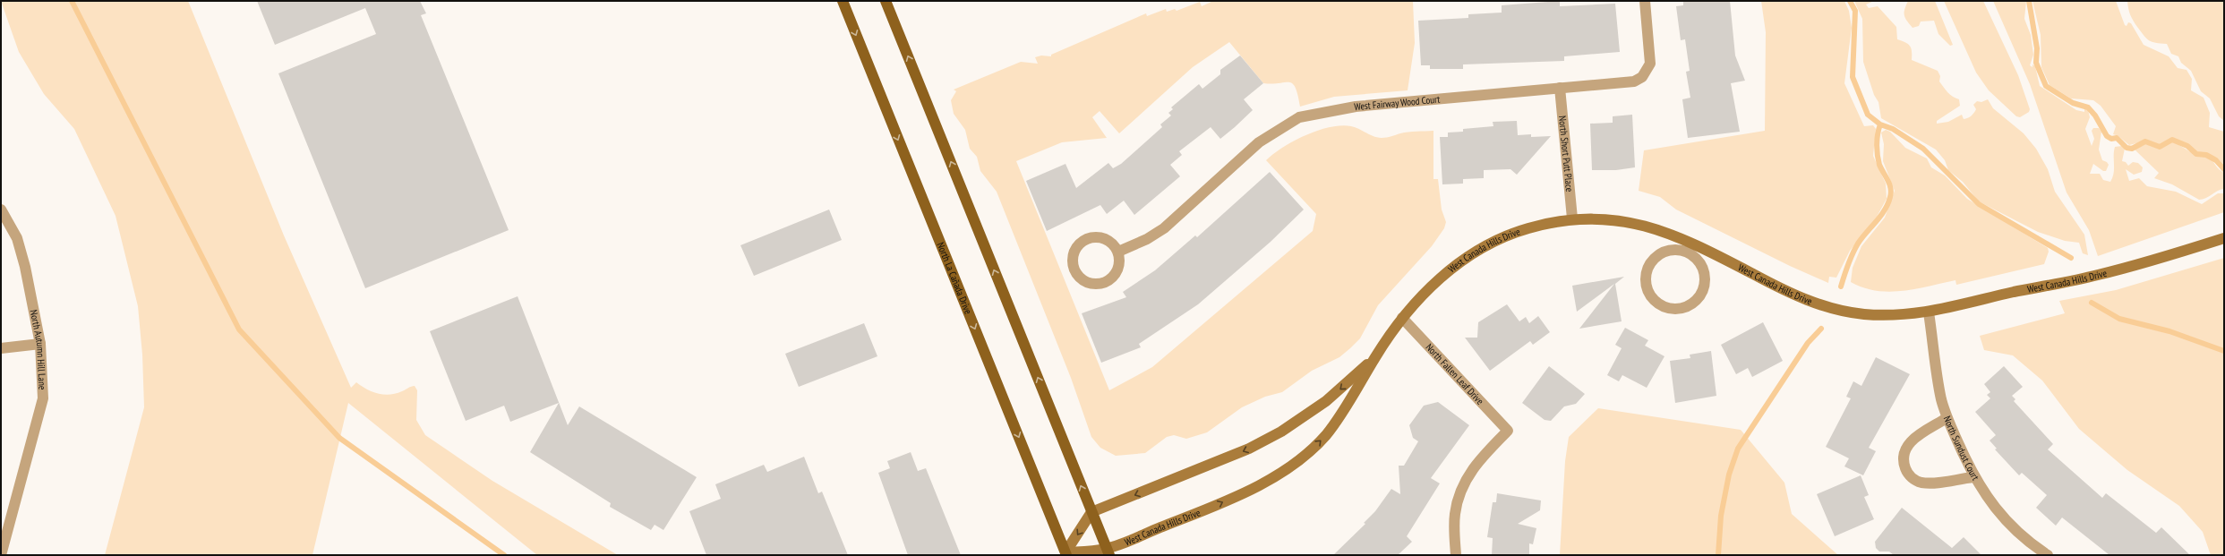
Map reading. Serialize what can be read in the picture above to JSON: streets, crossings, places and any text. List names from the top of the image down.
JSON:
{
  "streets": {
    "main road": ["North La Cañada Drive"],
    "street": [
      "West Fairway Wood Court",
      "North Short Putt Place",
      "West Canada Hills Drive",
      "North Autumn Hill Lane",
      "North Fallen Leaf Drive",
      "North Sundust Court"
    ]
  },
  "crossings": [
    ["West Fairway Wood Court", "North Short Putt Place"],
    ["North Short Putt Place", "West Canada Hills Drive"],
    ["West Canada Hills Drive", "North La Cañada Drive"],
    ["West Canada Hills Drive", "North Fallen Leaf Drive"],
    ["West Canada Hills Drive", "North Sundust Court"]
  ]
}
